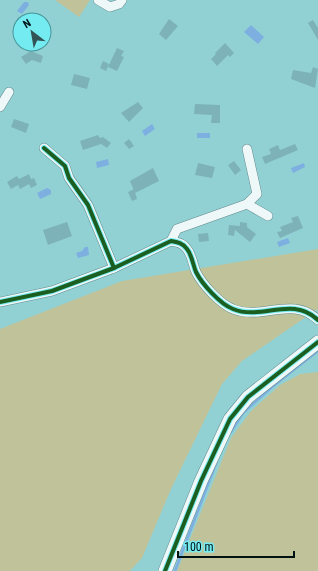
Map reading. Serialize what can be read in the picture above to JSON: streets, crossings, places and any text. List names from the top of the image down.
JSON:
{
  "scale_bar": "100 m",
  "north": "top left"
}
